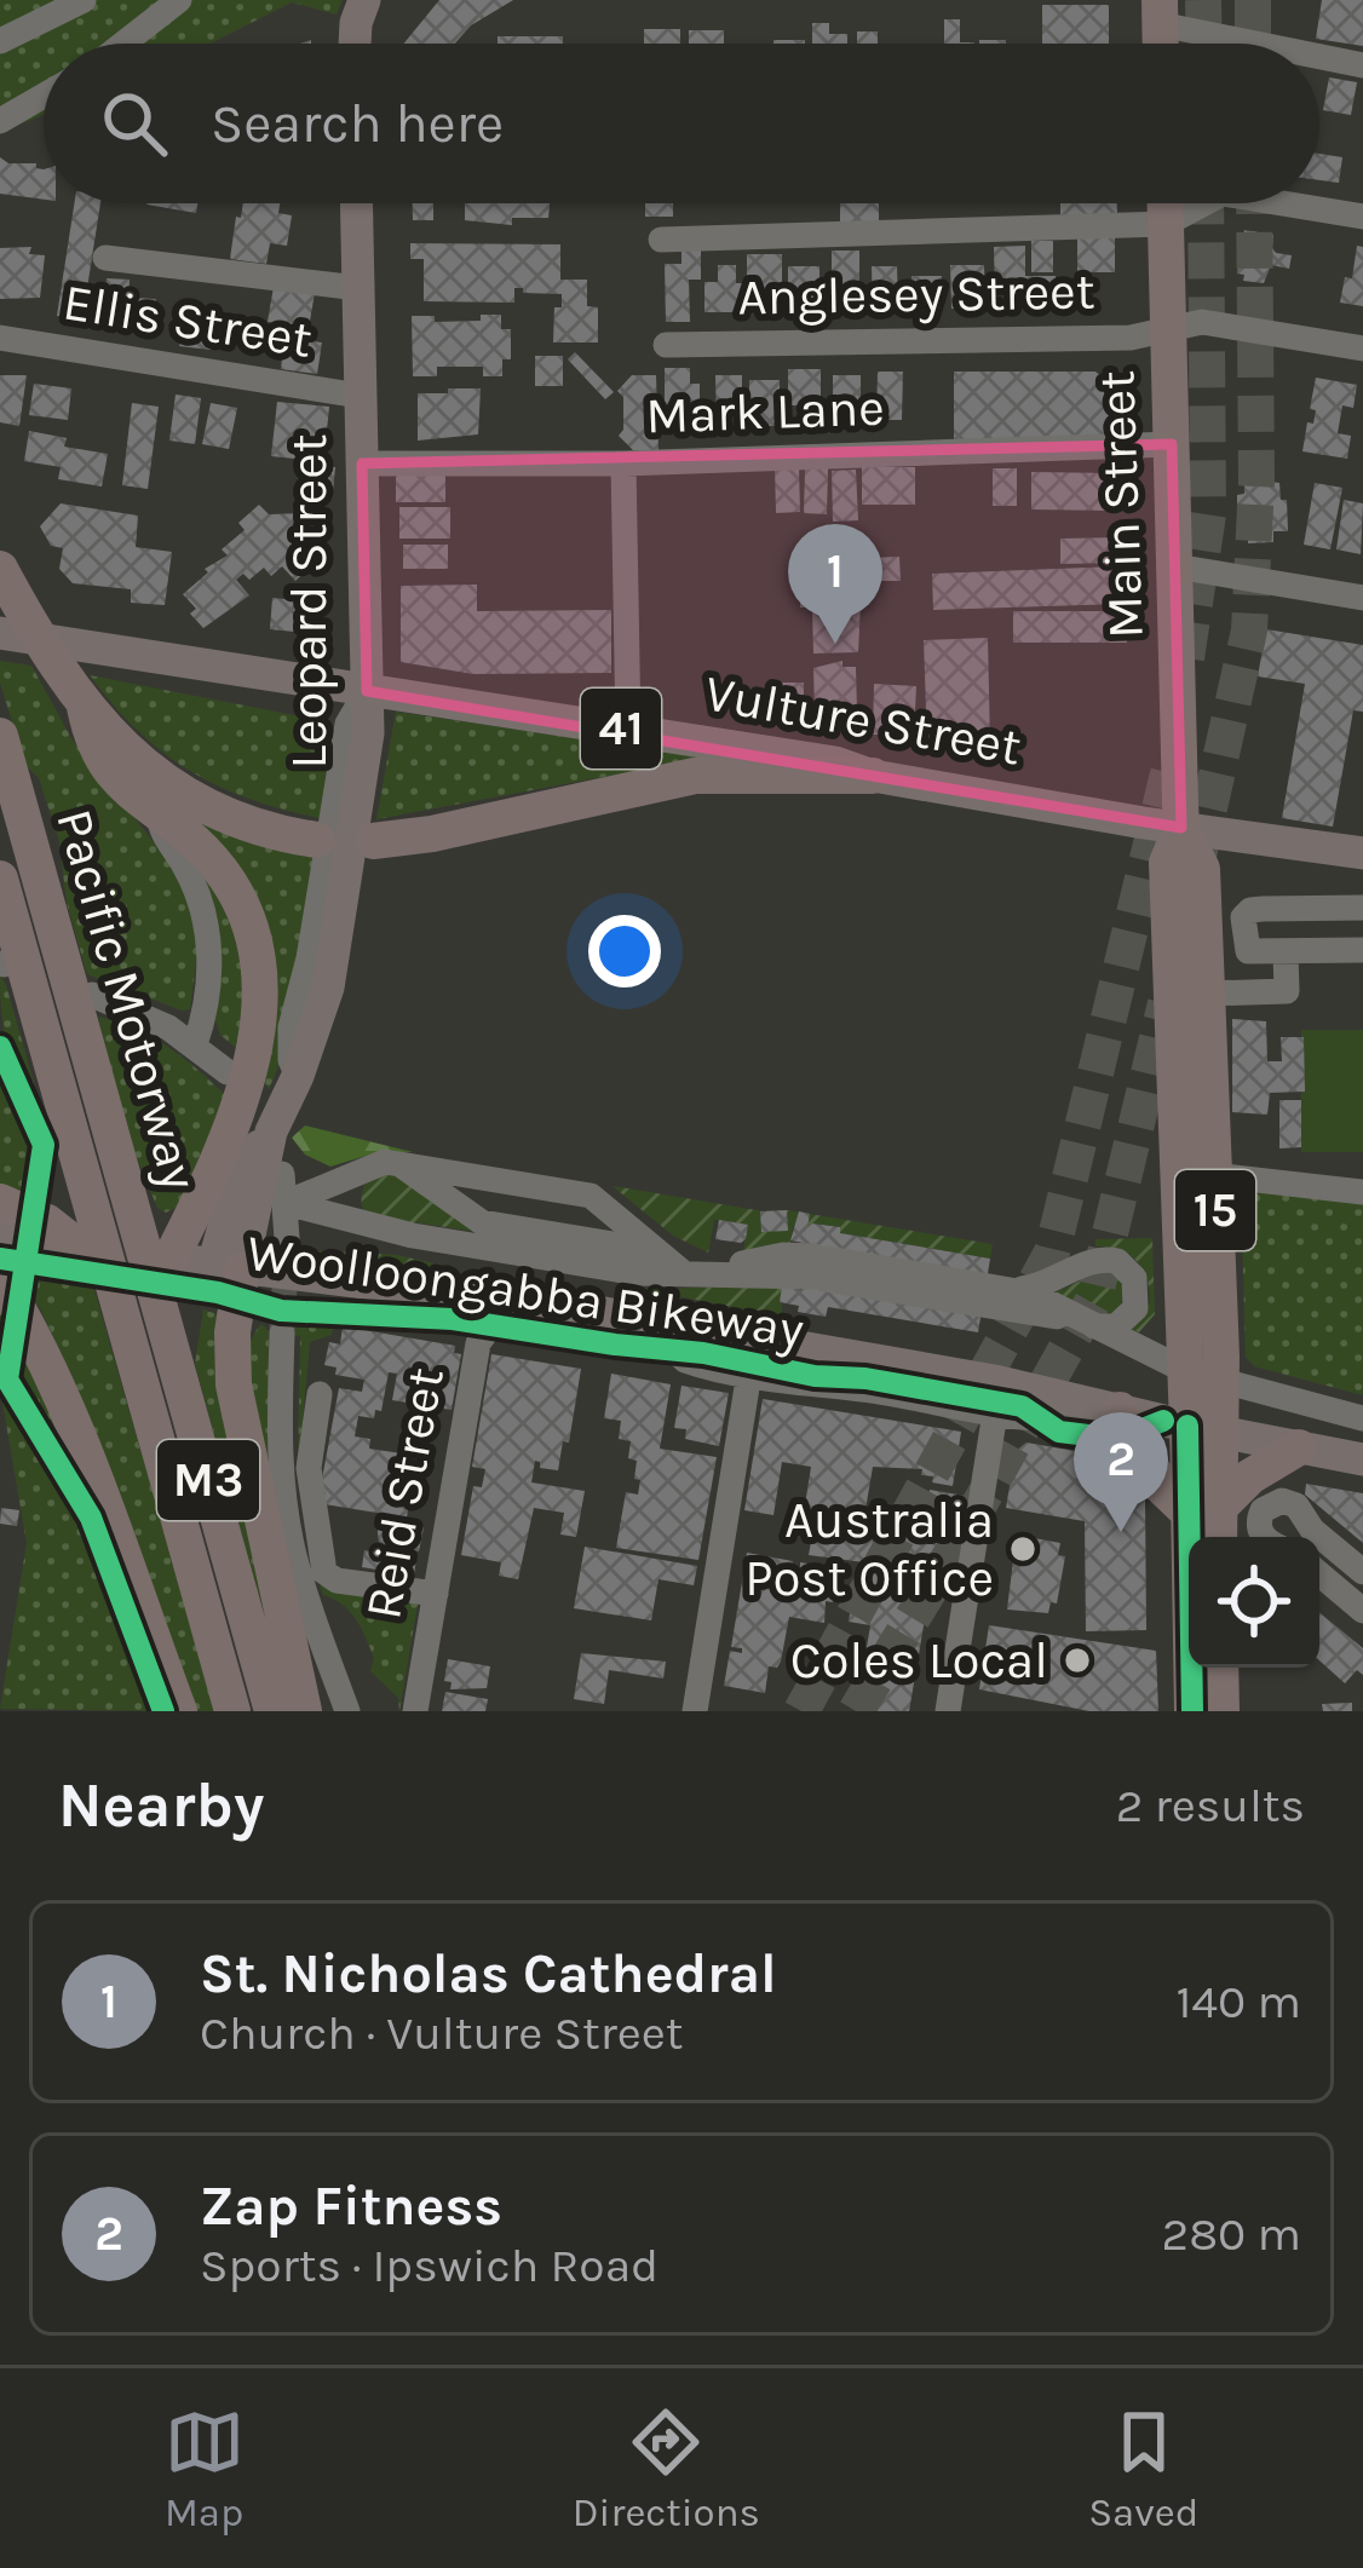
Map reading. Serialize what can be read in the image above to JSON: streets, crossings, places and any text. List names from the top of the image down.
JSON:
{
  "streets": {
    "highway": [
      "Main Street",
      "Pacific Motorway",
      "15",
      "M3"
    ],
    "main road": ["Leopard Street", "Vulture Street", "41"],
    "street": [
      "Anglesey Street",
      "Ellis Street",
      "Mark Lane",
      "Reid Street"
    ],
    "cycle path": ["Woolloongabba Bikeway"]
  },
  "crossings": [
    ["Anglesey Street", "Main Street"],
    ["Ellis Street", "Leopard Street"],
    ["Mark Lane", "Main Street"],
    ["Mark Lane", "Leopard Street"],
    ["Main Street", "Vulture Street"],
    ["Main Street", "15"],
    ["Leopard Street", "Vulture Street"]
  ],
  "places": ["Australia Post Office", "Coles Local"],
  "page": {
    "search": "Search here",
    "pins": ["1", "2"],
    "heading": ["Nearby", "2 results"],
    "list": [
      {
        "mark": "1",
        "name": "St. Nicholas Cathedral",
        "note": "Church · Vulture Street",
        "value": "140 m"
      },
      {
        "mark": "2",
        "name": "Zap Fitness",
        "note": "Sports · Ipswich Road",
        "value": "280 m"
      }
    ],
    "nav": ["Map", "Directions", "Saved"]
  }
}
